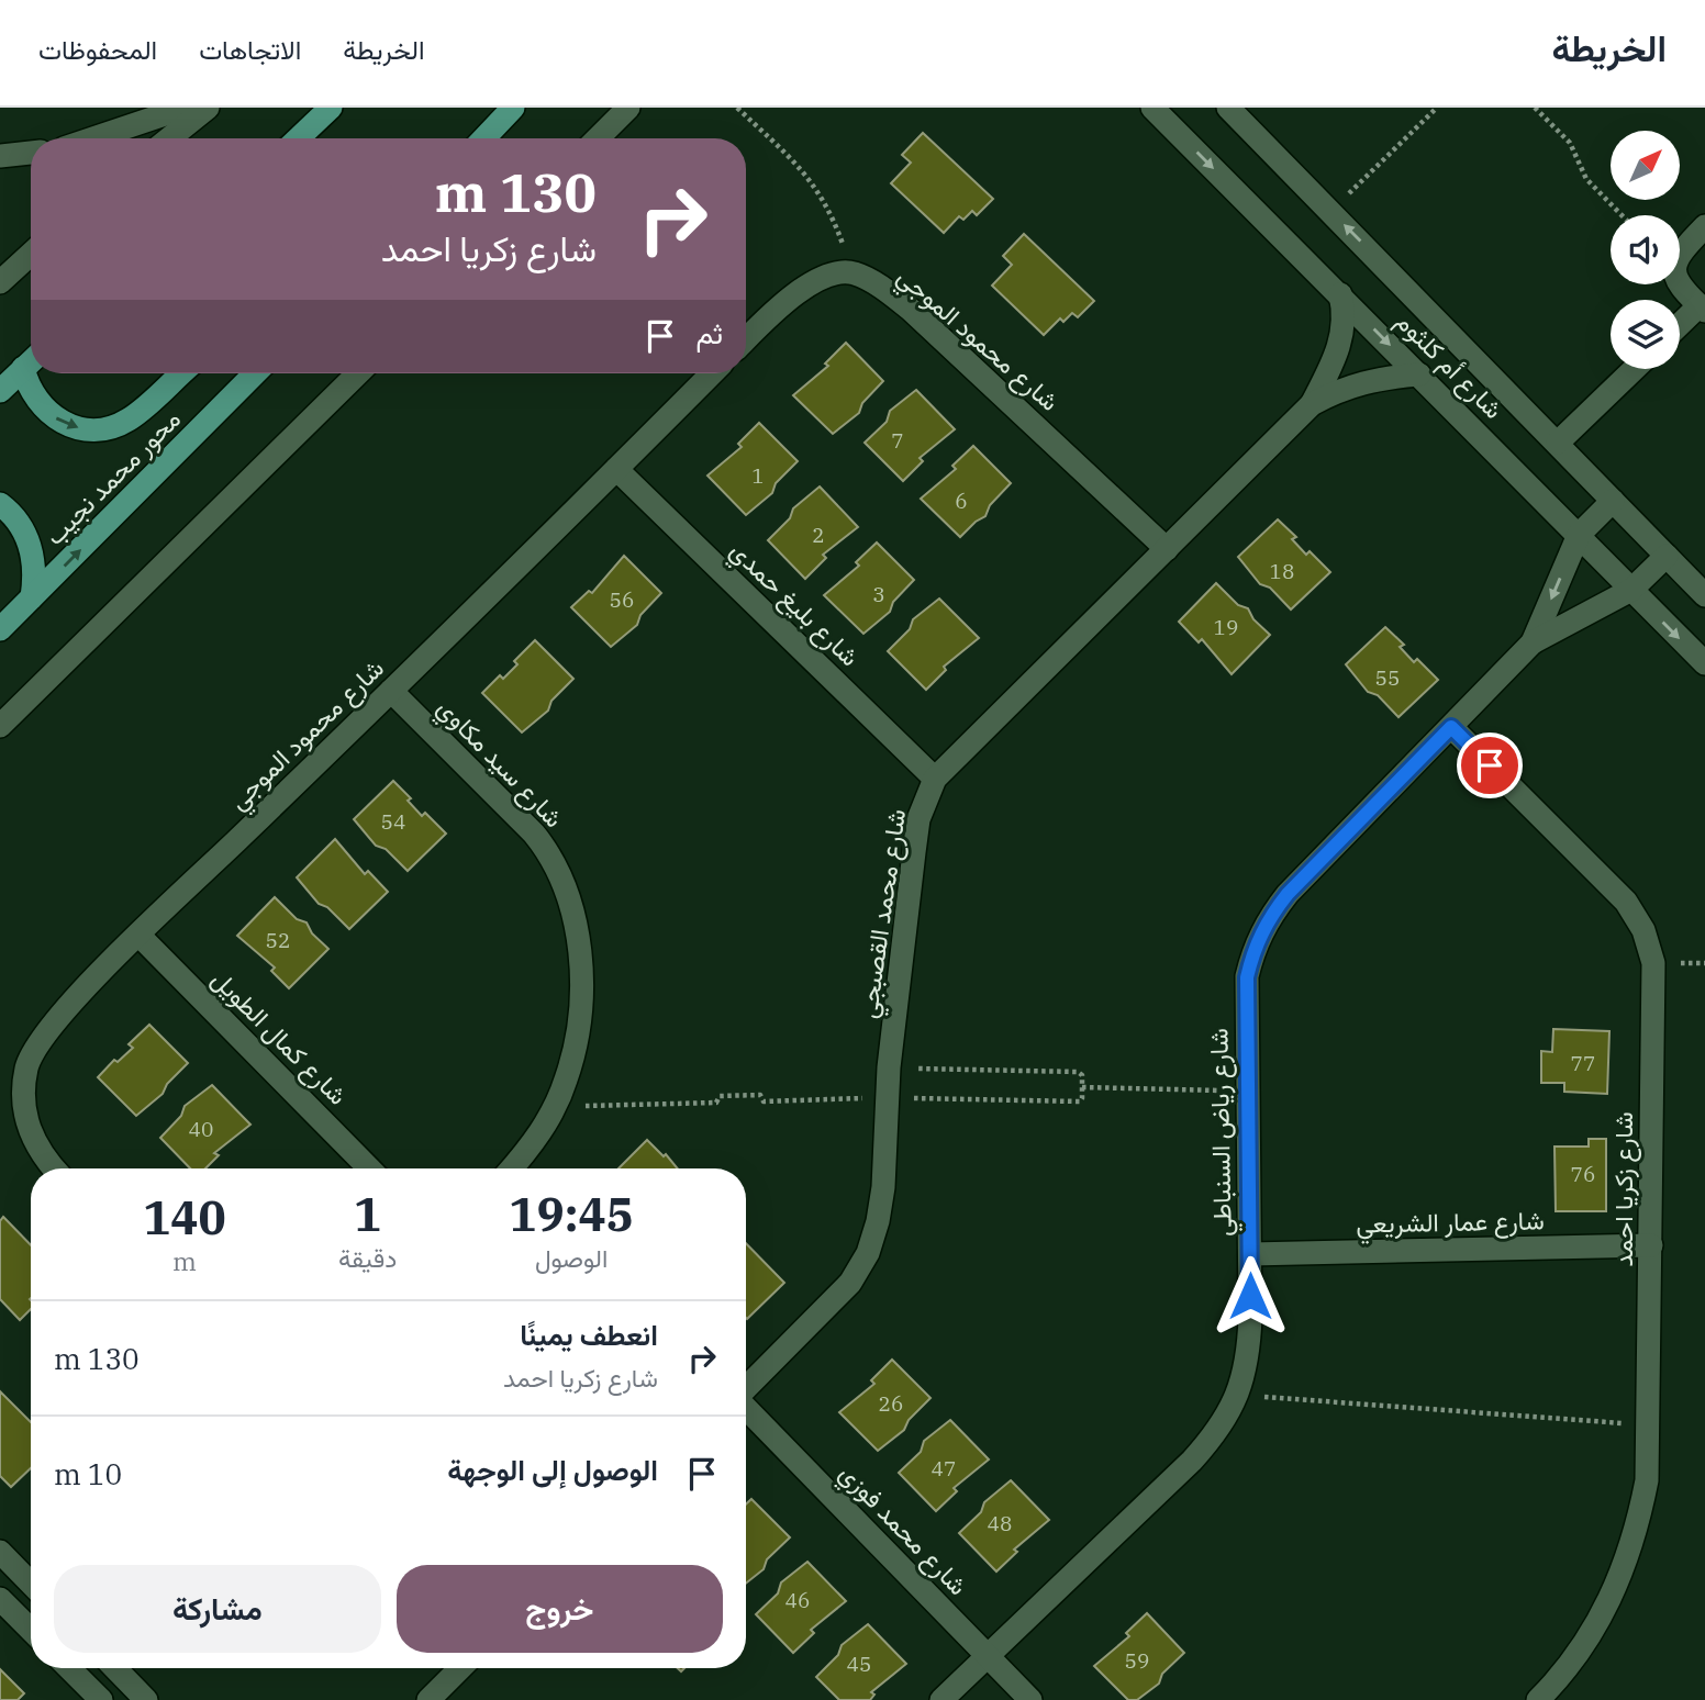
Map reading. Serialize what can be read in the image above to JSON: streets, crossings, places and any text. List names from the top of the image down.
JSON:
{
  "streets": {
    "main road": ["محور محمد نجيب"],
    "street": [
      "شارع محمود الموجي",
      "شارع أم كلثوم",
      "شارع بليغ حمدي",
      "شارع سيد مكاوي",
      "شارع محمد القصبجي",
      "شارع كمال الطويل",
      "شارع رياض السنباطي",
      "شارع زكريا احمد",
      "شارع عمار الشريعي",
      "شارع محمد فوزي"
    ]
  },
  "crossings": [
    ["شارع محمود الموجي", "شارع بليغ حمدي"],
    ["شارع محمود الموجي", "شارع سيد مكاوي"],
    ["شارع محمود الموجي", "شارع محمد القصبجي"],
    ["شارع محمود الموجي", "شارع كمال الطويل"],
    ["شارع أم كلثوم", "شارع محمد القصبجي"],
    ["شارع أم كلثوم", "شارع رياض السنباطي"],
    ["شارع بليغ حمدي", "شارع محمد القصبجي"],
    ["شارع رياض السنباطي", "شارع زكريا احمد"],
    ["شارع رياض السنباطي", "شارع عمار الشريعي"],
    ["شارع رياض السنباطي", "شارع محمد فوزي"],
    ["شارع زكريا احمد", "شارع عمار الشريعي"]
  ],
  "one_way": ["محور محمد نجيب"],
  "house_numbers": [
    "7",
    "1",
    "6",
    "2",
    "18",
    "3",
    "56",
    "19",
    "55",
    "54",
    "52",
    "77",
    "40",
    "76",
    "26",
    "47",
    "48",
    "46",
    "59",
    "45"
  ],
  "north": "top right",
  "page": {
    "header": "الخريطة",
    "nav": ["الخريطة", "الاتجاهات", "المحفوظات"],
    "turn": ["130 m", "شارع زكريا احمد"],
    "then": "ثم",
    "eta": [
      "19:45",
      "الوصول",
      "1",
      "دقيقة",
      "140",
      "m"
    ],
    "list": [
      {
        "name": "انعطف يمينًا",
        "note": "شارع زكريا احمد",
        "value": "130 m"
      },
      {
        "name": "الوصول إلى الوجهة",
        "value": "10 m"
      }
    ],
    "buttons": ["خروج", "مشاركة"]
  }
}
